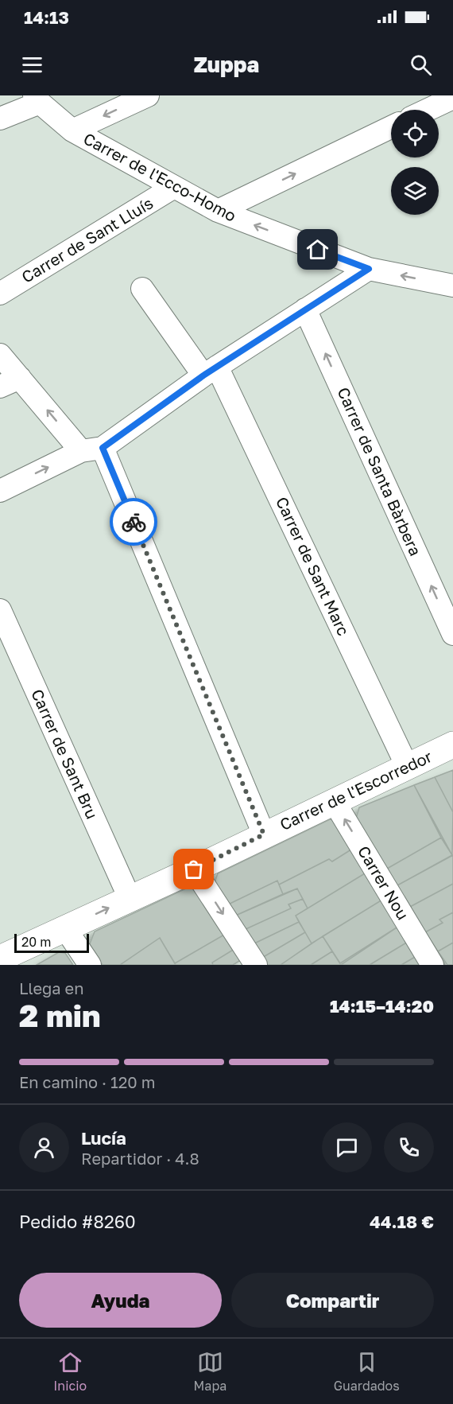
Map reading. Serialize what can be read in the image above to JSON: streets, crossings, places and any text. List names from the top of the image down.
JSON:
{
  "streets": {
    "street": [
      "Carrer de l'Ecco-Homo",
      "Carrer de Sant Lluís",
      "Carrer de Santa Bàrbera",
      "Carrer de Sant Marc",
      "Carrer de Sant Bru",
      "Carrer de l'Escorredor",
      "Carrer Nou"
    ]
  },
  "crossings": [
    ["Carrer de l'Ecco-Homo", "Carrer de Sant Lluís"],
    ["Carrer de Sant Marc", "Carrer de l'Escorredor"],
    ["Carrer de Sant Bru", "Carrer de l'Escorredor"],
    ["Carrer de l'Escorredor", "Carrer Nou"]
  ],
  "one_way": ["Carrer de l'Ecco-Homo", "Carrer de Santa Bàrbera"],
  "scale_bar": "20 m",
  "page": {
    "status": "14:13",
    "header": "Zuppa",
    "scale": "20 m",
    "heading": ["2 min", "Llega en", "14:15–14:20"],
    "panel": [
      "Lucía",
      "Repartidor · 4.8",
      "Pedido #8260",
      "44.18 €"
    ],
    "bar": "En camino · 120 m",
    "buttons": ["Ayuda", "Compartir"],
    "tabs": ["Inicio", "Mapa", "Guardados"]
  }
}
